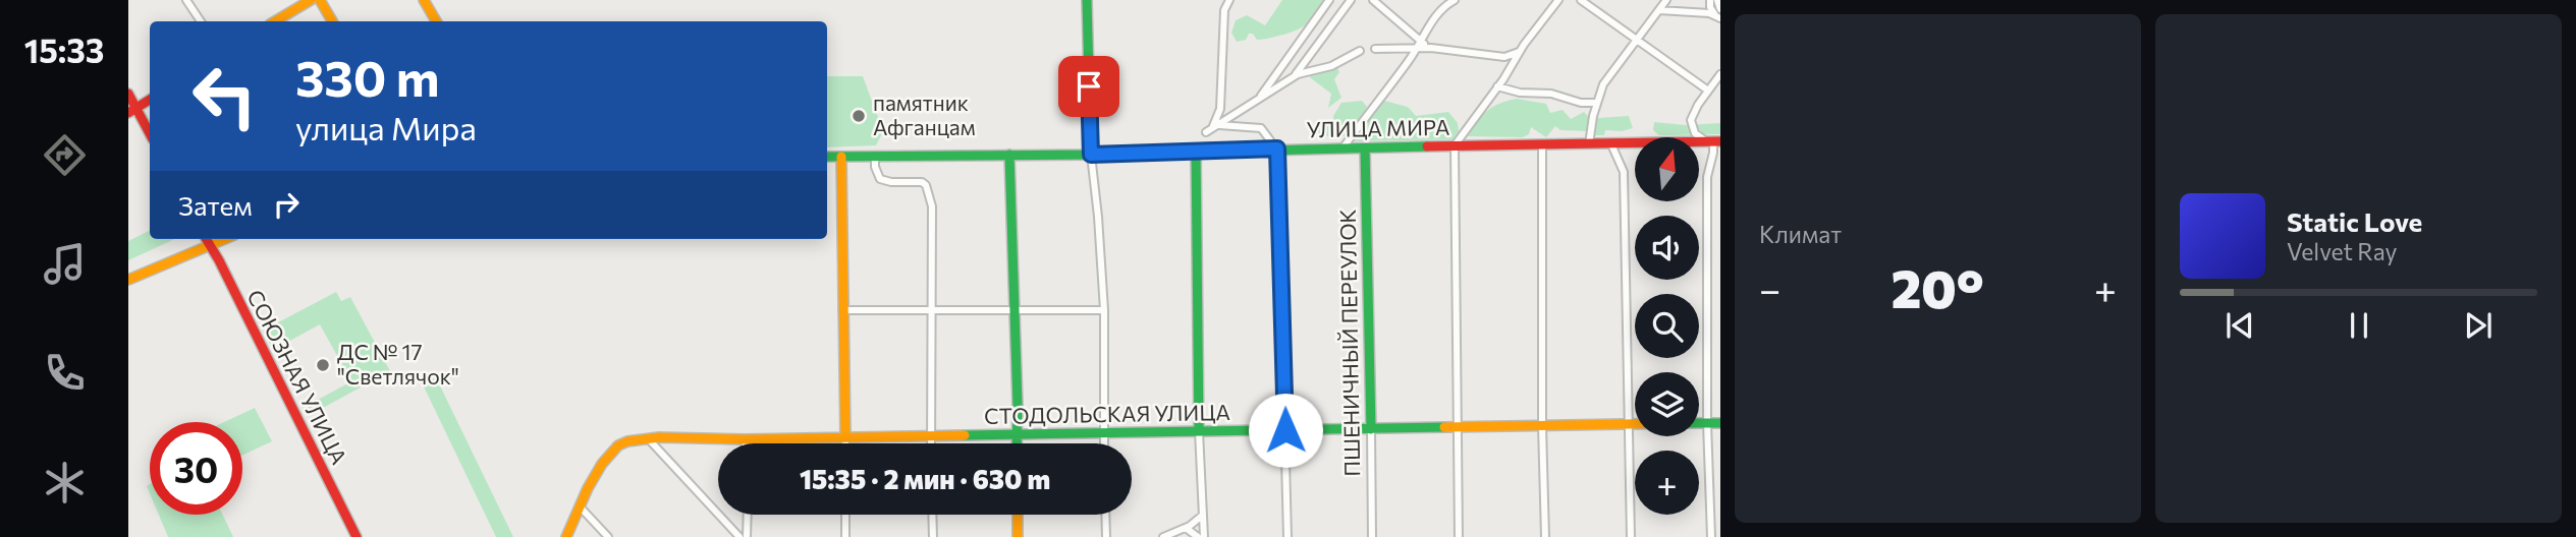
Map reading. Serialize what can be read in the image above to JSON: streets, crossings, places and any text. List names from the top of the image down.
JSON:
{
  "streets": {
    "street": [
      "УЛИЦА МИРА",
      "ПШЕНИЧНЫЙ ПЕРЕУЛОК",
      "СОЮЗНАЯ УЛИЦА",
      "СТОДОЛЬСКАЯ УЛИЦА"
    ]
  },
  "crossings": [
    ["УЛИЦА МИРА", "ПШЕНИЧНЫЙ ПЕРЕУЛОК"],
    ["ПШЕНИЧНЫЙ ПЕРЕУЛОК", "СТОДОЛЬСКАЯ УЛИЦА"]
  ],
  "places": ["памятник Афганцам", "ДС № 17 \"Светлячок\""],
  "north": "top",
  "page": {
    "tabs": "15:33",
    "tile": "Климат",
    "turn": ["330 m", "улица Мира"],
    "map_buttons": "+",
    "then": "Затем",
    "song": ["Static Love", "Velvet Ray"],
    "heat": ["−", "20°", "+"],
    "limit": "30",
    "trip": "15:35 · 2 мин · 630 m"
  }
}
